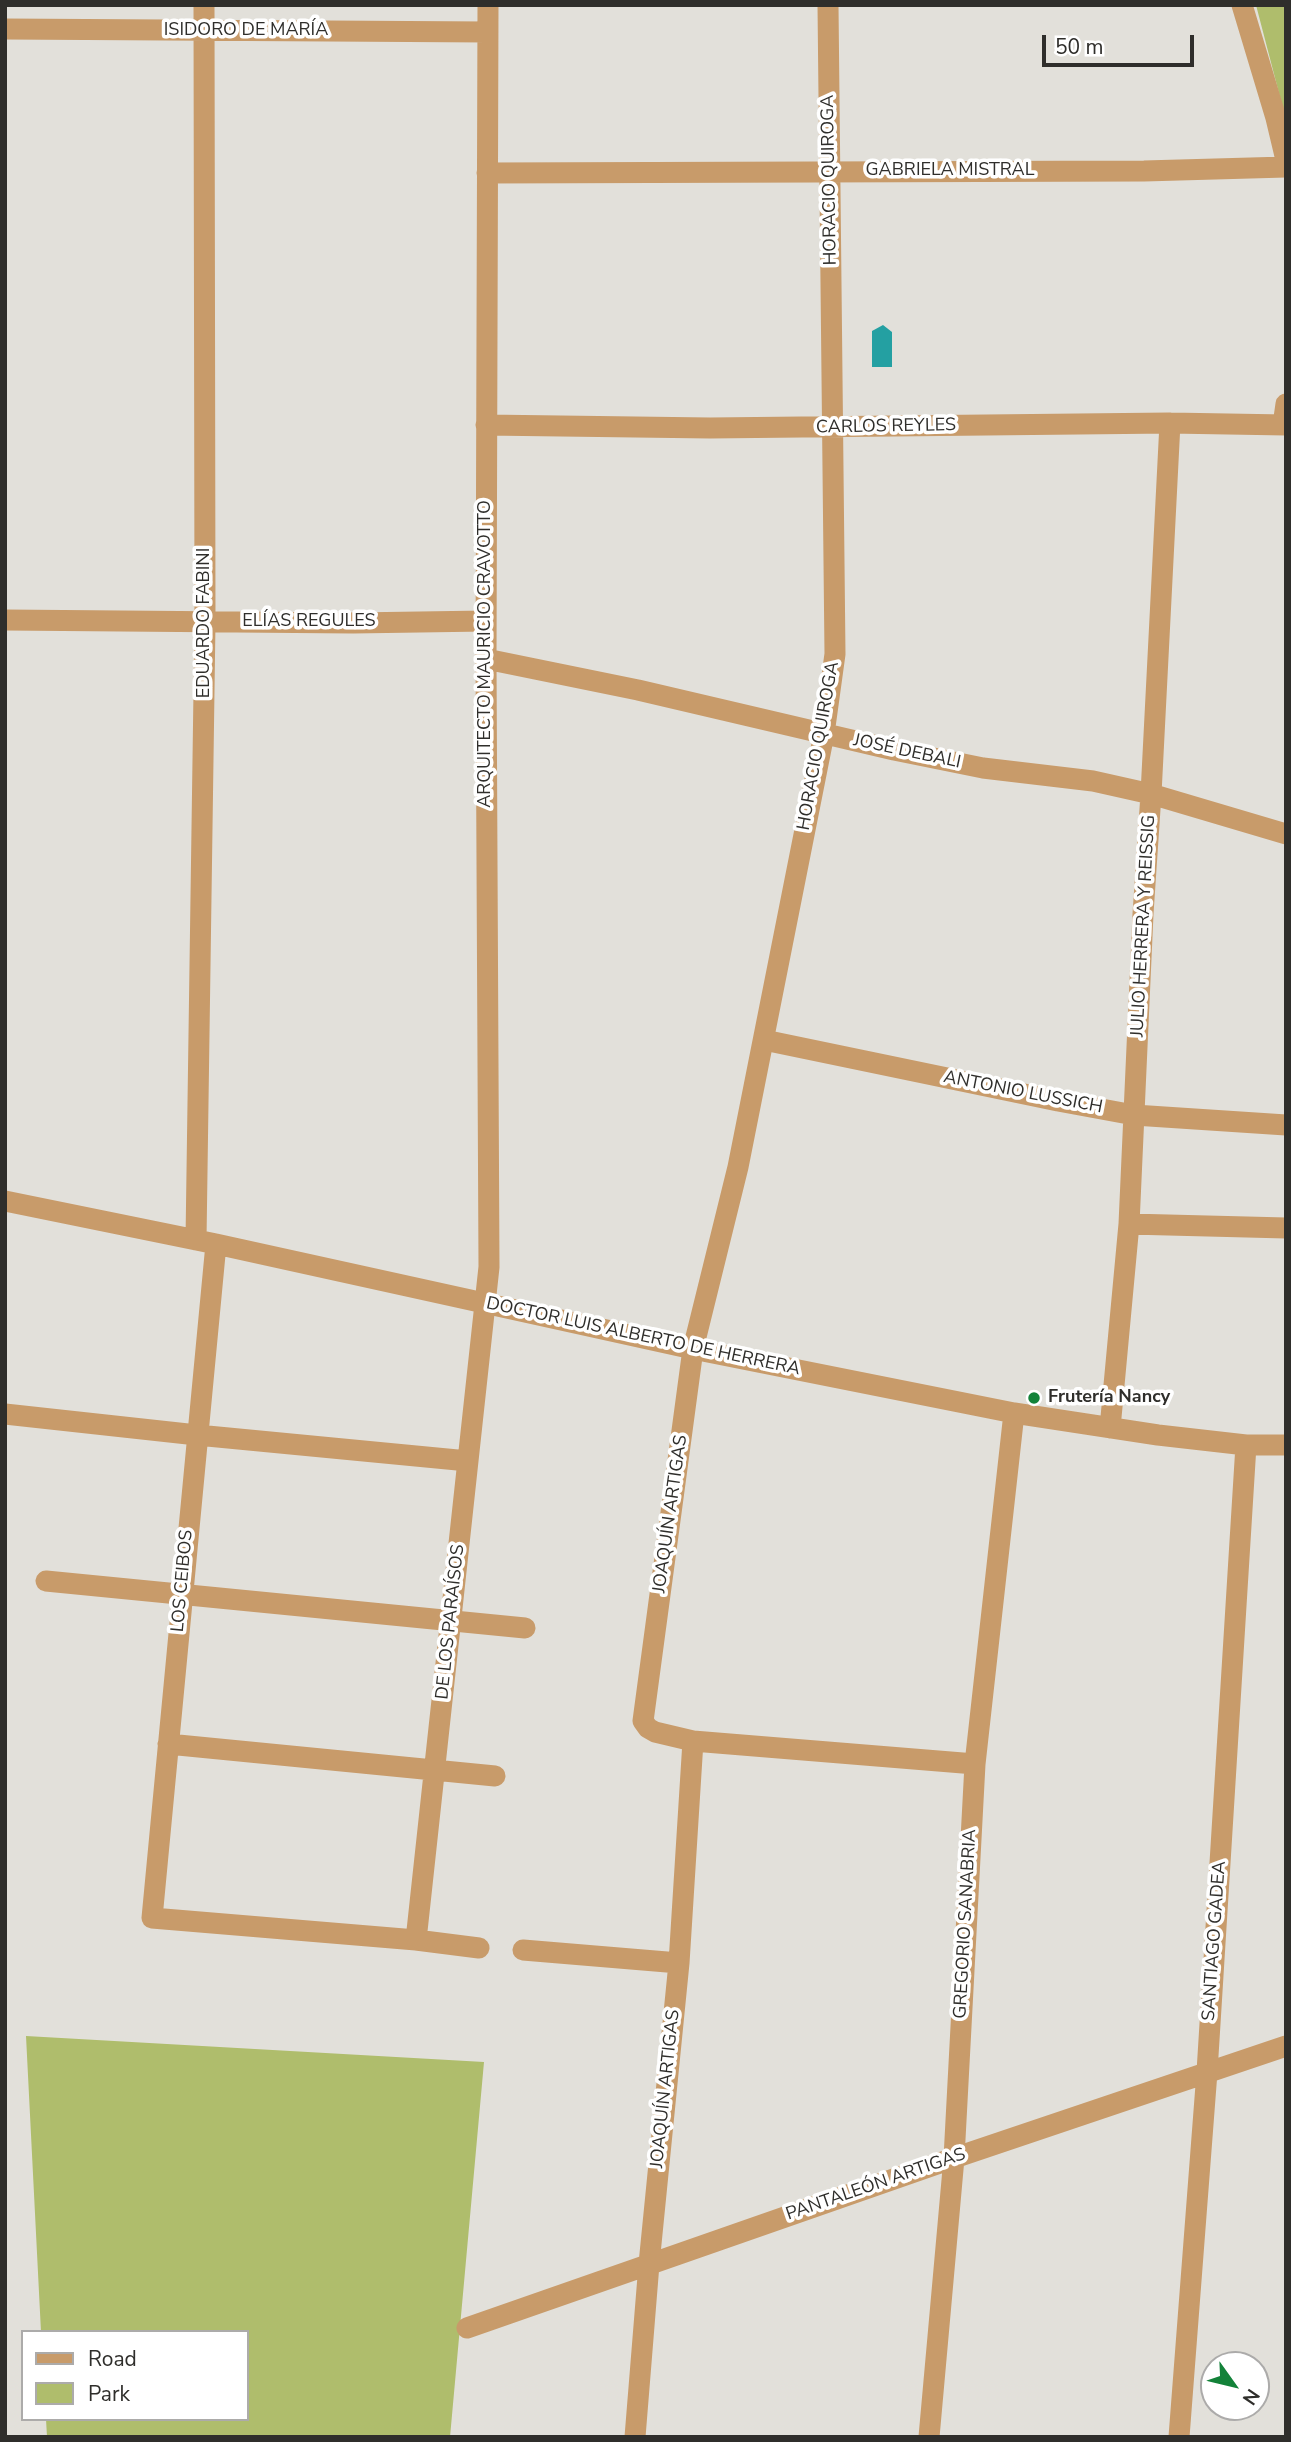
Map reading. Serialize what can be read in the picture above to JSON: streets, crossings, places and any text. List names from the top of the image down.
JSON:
{
  "streets": {
    "street": [
      "ISIDORO DE MARÍA",
      "GABRIELA MISTRAL",
      "HORACIO QUIROGA",
      "CARLOS REYLES",
      "ELÍAS REGULES",
      "EDUARDO FABINI",
      "ARQUITECTO MAURICIO CRAVOTTO",
      "JOSÉ DEBALI",
      "JULIO HERRERA Y REISSIG",
      "ANTONIO LUSSICH",
      "DOCTOR LUIS ALBERTO DE HERRERA",
      "JOAQUÍN ARTIGAS",
      "LOS CEIBOS",
      "DE LOS PARAÍSOS",
      "GREGORIO SANABRIA",
      "SANTIAGO GADEA",
      "PANTALEÓN ARTIGAS"
    ]
  },
  "crossings": [
    ["ISIDORO DE MARÍA", "EDUARDO FABINI"],
    ["ISIDORO DE MARÍA", "ARQUITECTO MAURICIO CRAVOTTO"],
    ["GABRIELA MISTRAL", "HORACIO QUIROGA"],
    ["GABRIELA MISTRAL", "ARQUITECTO MAURICIO CRAVOTTO"],
    ["HORACIO QUIROGA", "CARLOS REYLES"],
    ["HORACIO QUIROGA", "JOSÉ DEBALI"],
    ["HORACIO QUIROGA", "ANTONIO LUSSICH"],
    ["HORACIO QUIROGA", "DOCTOR LUIS ALBERTO DE HERRERA"],
    ["HORACIO QUIROGA", "JOAQUÍN ARTIGAS"],
    ["CARLOS REYLES", "ARQUITECTO MAURICIO CRAVOTTO"],
    ["CARLOS REYLES", "JULIO HERRERA Y REISSIG"],
    ["ELÍAS REGULES", "EDUARDO FABINI"],
    ["ELÍAS REGULES", "ARQUITECTO MAURICIO CRAVOTTO"],
    ["EDUARDO FABINI", "DOCTOR LUIS ALBERTO DE HERRERA"],
    ["EDUARDO FABINI", "LOS CEIBOS"],
    ["ARQUITECTO MAURICIO CRAVOTTO", "JOSÉ DEBALI"],
    ["ARQUITECTO MAURICIO CRAVOTTO", "DOCTOR LUIS ALBERTO DE HERRERA"],
    ["ARQUITECTO MAURICIO CRAVOTTO", "DE LOS PARAÍSOS"],
    ["JOSÉ DEBALI", "JULIO HERRERA Y REISSIG"],
    ["JULIO HERRERA Y REISSIG", "ANTONIO LUSSICH"],
    ["JULIO HERRERA Y REISSIG", "DOCTOR LUIS ALBERTO DE HERRERA"],
    ["DOCTOR LUIS ALBERTO DE HERRERA", "JOAQUÍN ARTIGAS"],
    ["DOCTOR LUIS ALBERTO DE HERRERA", "LOS CEIBOS"],
    ["DOCTOR LUIS ALBERTO DE HERRERA", "DE LOS PARAÍSOS"],
    ["DOCTOR LUIS ALBERTO DE HERRERA", "GREGORIO SANABRIA"],
    ["DOCTOR LUIS ALBERTO DE HERRERA", "SANTIAGO GADEA"],
    ["JOAQUÍN ARTIGAS", "PANTALEÓN ARTIGAS"],
    ["LOS CEIBOS", "DE LOS PARAÍSOS"],
    ["GREGORIO SANABRIA", "PANTALEÓN ARTIGAS"],
    ["SANTIAGO GADEA", "PANTALEÓN ARTIGAS"]
  ],
  "places": ["Frutería Nancy"],
  "legend": ["Road", "Park"],
  "scale_bar": "50 m",
  "north": "bottom right"
}
